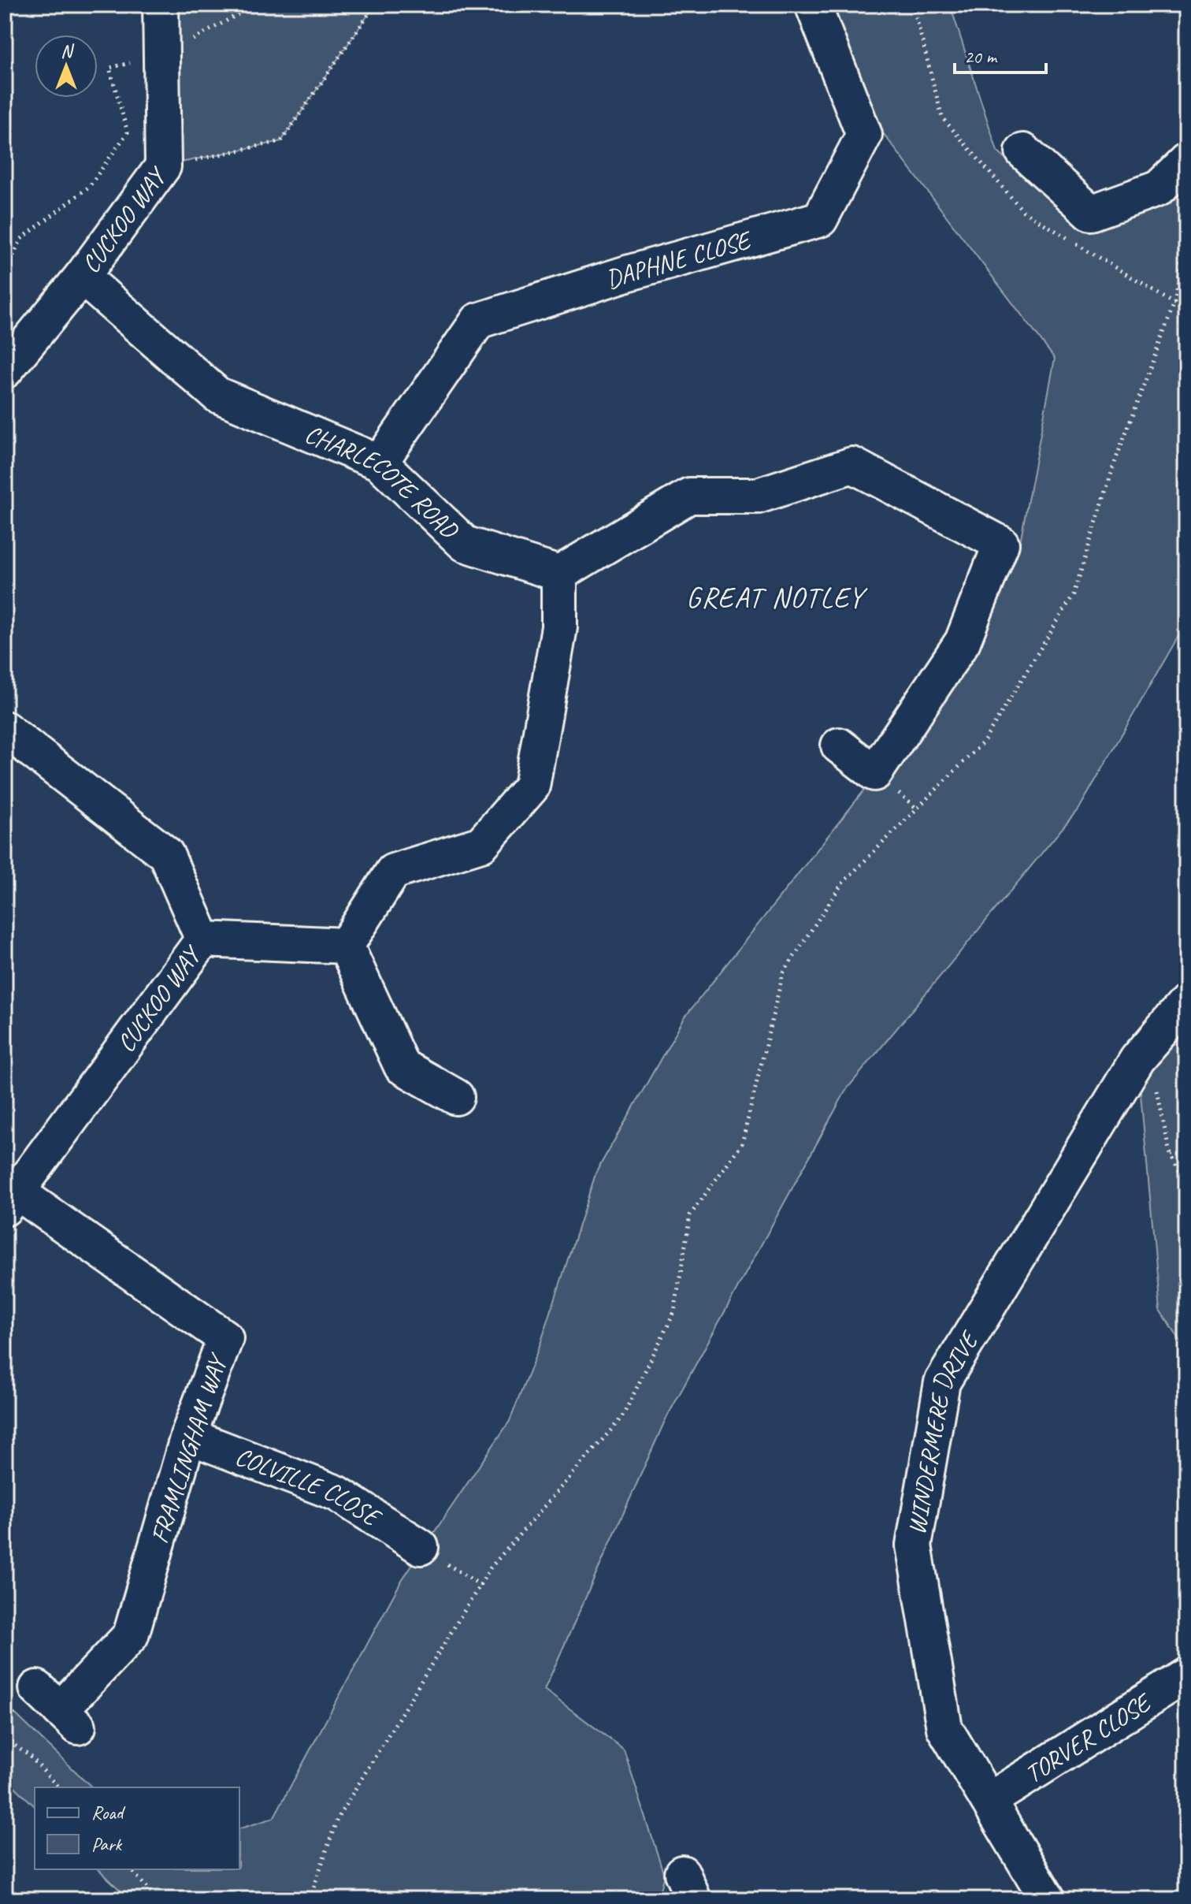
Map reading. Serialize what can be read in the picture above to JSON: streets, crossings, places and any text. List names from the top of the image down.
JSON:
{
  "streets": {
    "street": [
      "CUCKOO WAY",
      "DAPHNE CLOSE",
      "CHARLECOTE ROAD",
      "WINDERMERE DRIVE",
      "FRAMLINGHAM WAY",
      "COLVILLE CLOSE",
      "TORVER CLOSE"
    ]
  },
  "crossings": [
    ["CUCKOO WAY", "CHARLECOTE ROAD"],
    ["CUCKOO WAY", "FRAMLINGHAM WAY"],
    ["DAPHNE CLOSE", "CHARLECOTE ROAD"],
    ["WINDERMERE DRIVE", "TORVER CLOSE"],
    ["FRAMLINGHAM WAY", "COLVILLE CLOSE"]
  ],
  "districts": ["GREAT NOTLEY"],
  "legend": ["Road", "Park"],
  "scale_bar": "20 m",
  "north": "top"
}
